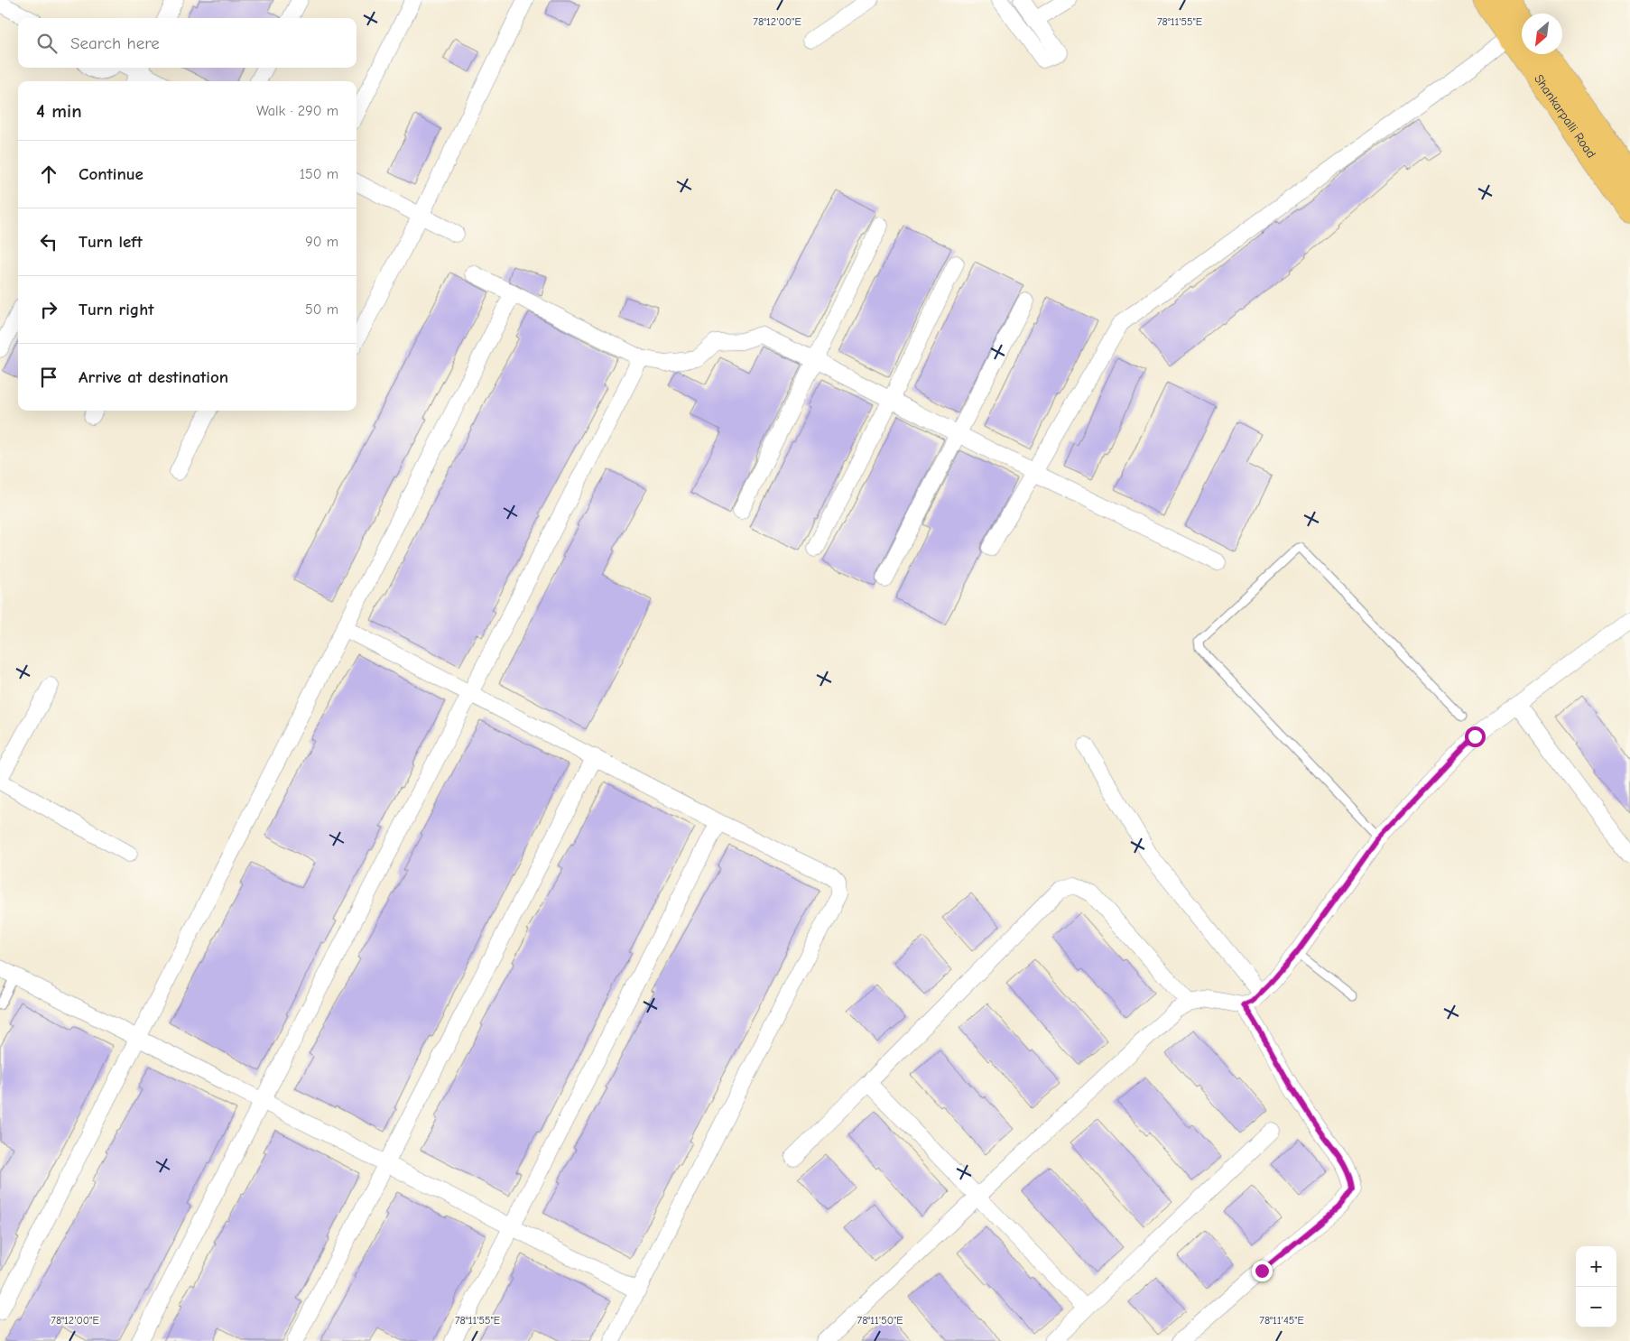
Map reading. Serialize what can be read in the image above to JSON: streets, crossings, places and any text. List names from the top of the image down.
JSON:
{
  "streets": {
    "main road": ["Shankarpalli Road"]
  },
  "north": "bottom left",
  "page": {
    "search": "Search here",
    "heading": ["4 min", "Walk · 290 m"],
    "list": [
      ["Continue", "150 m"],
      ["Turn left", "90 m"],
      ["Turn right", "50 m"],
      "Arrive at destination"
    ],
    "map_buttons": ["+", "−"]
  },
  "coordinates": [
    "78°12'00\"E",
    "78°11'55\"E",
    "78°11'50\"E",
    "78°11'45\"E"
  ]
}
